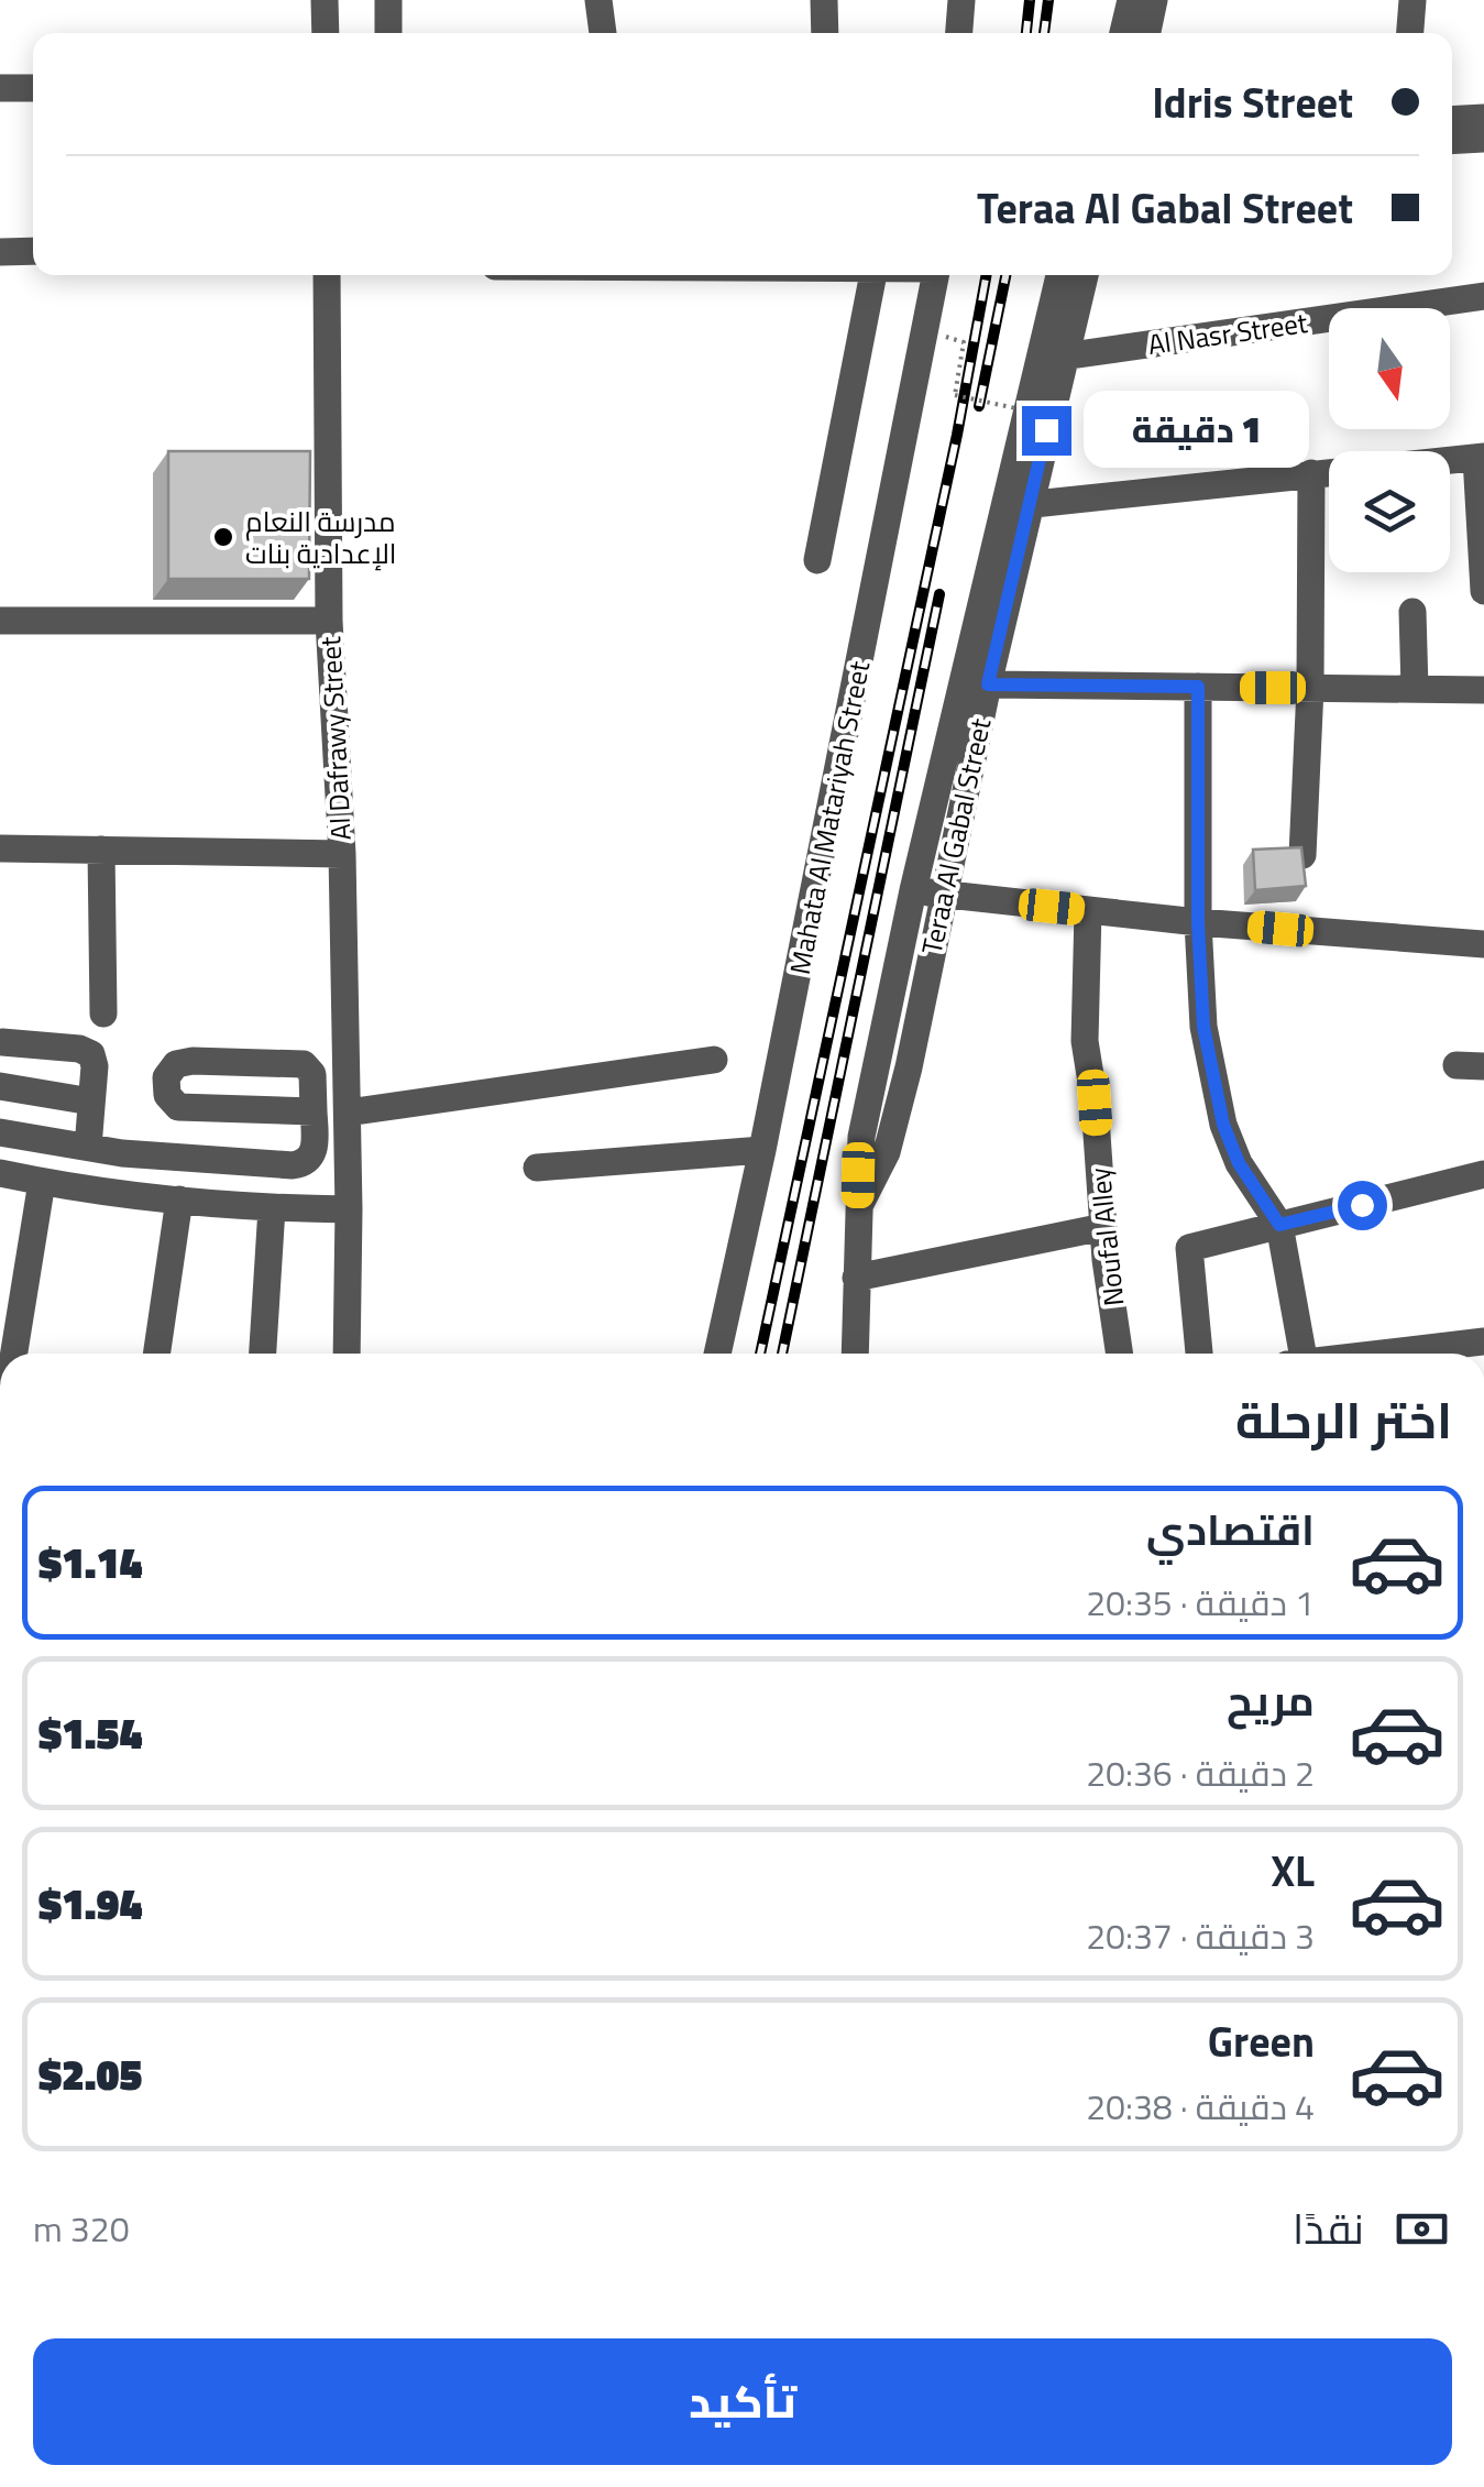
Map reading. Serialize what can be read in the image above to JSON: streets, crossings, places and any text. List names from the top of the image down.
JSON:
{
  "streets": {
    "street": [
      "Al Nasr Street",
      "Al Dafrawy Street",
      "Mahata Al Matariyah Street",
      "Teraa Al Gabal Street",
      "Noufal Alley"
    ]
  },
  "crossings": [
    ["Al Nasr Street", "Teraa Al Gabal Street"]
  ],
  "places": ["مدرسة النعام الإعدادية بنات"],
  "north": "bottom",
  "page": {
    "banner": ["Idris Street", "Teraa Al Gabal Street"],
    "bubble": "1 دقيقة",
    "heading": "اختر الرحلة",
    "list": [
      {
        "name": "اقتصادي",
        "note": "1 دقيقة · 20:35",
        "value": "$1.14"
      },
      {
        "name": "مريح",
        "note": "2 دقيقة · 20:36",
        "value": "$1.54"
      },
      {
        "name": "XL",
        "note": "3 دقيقة · 20:37",
        "value": "$1.94"
      },
      {
        "name": "Green",
        "note": "4 دقيقة · 20:38",
        "value": "$2.05"
      }
    ],
    "pay": ["نقدًا", "320 m"],
    "buttons": "تأكيد"
  }
}
